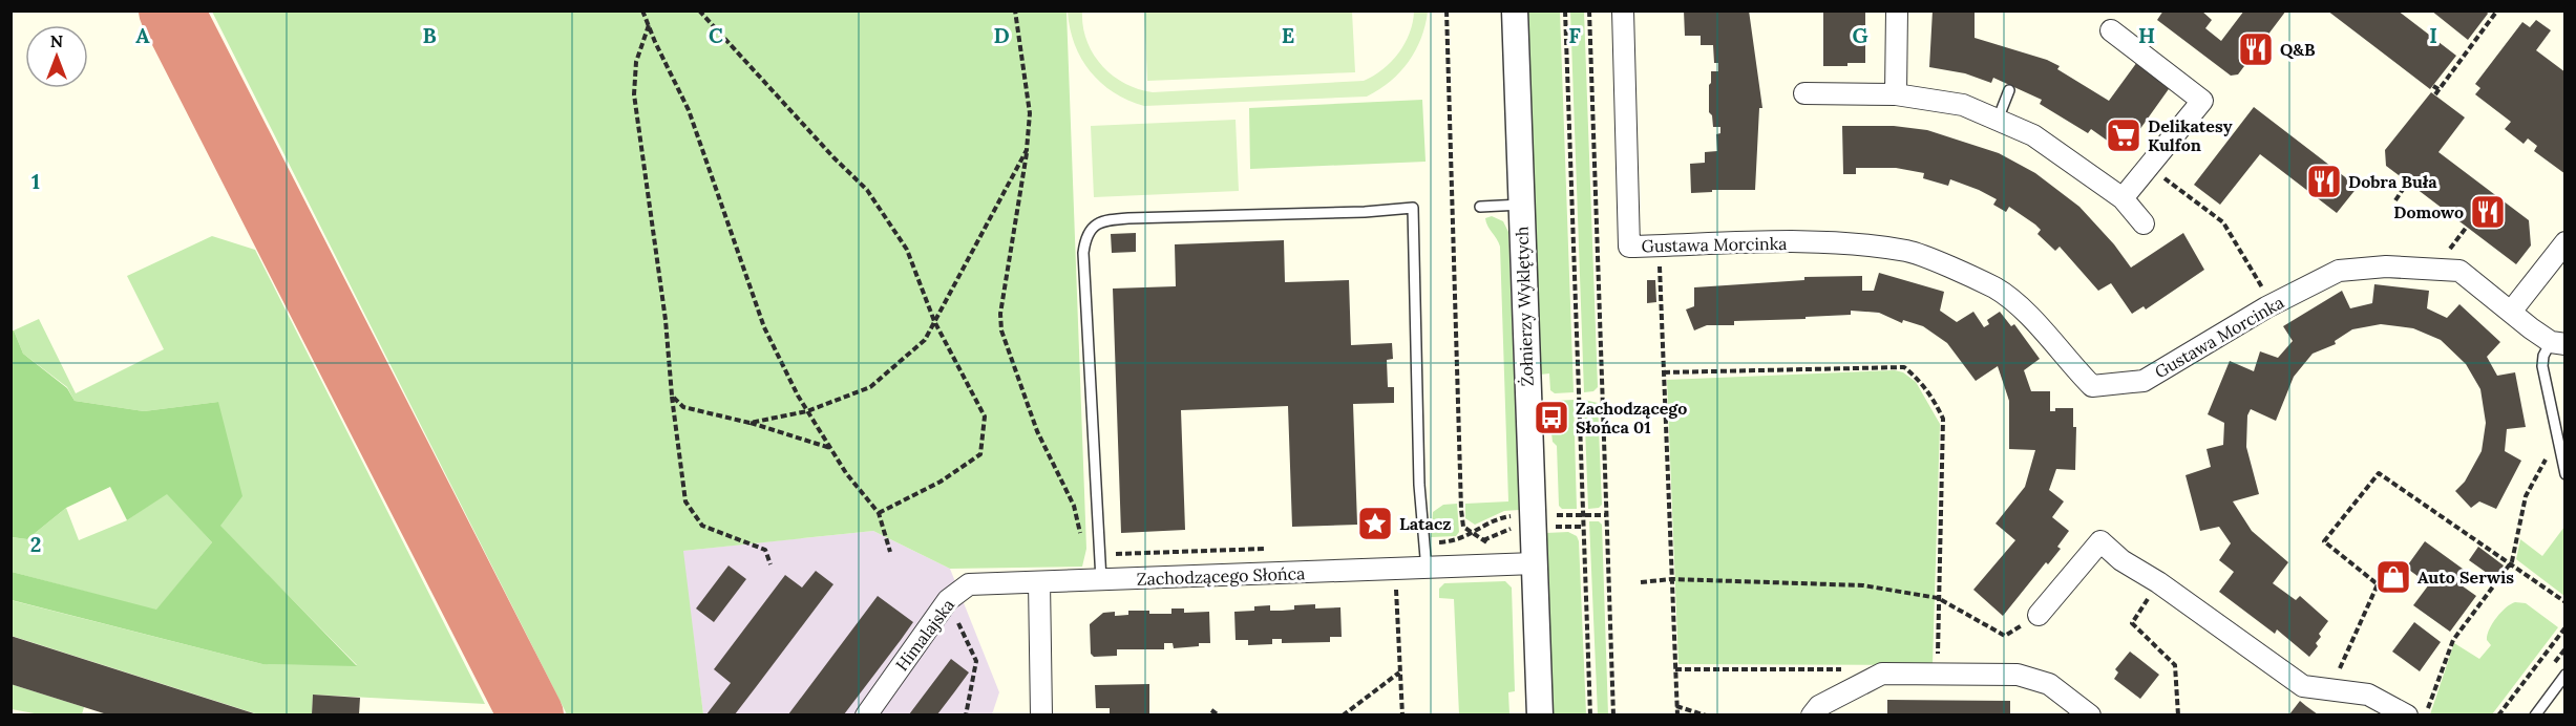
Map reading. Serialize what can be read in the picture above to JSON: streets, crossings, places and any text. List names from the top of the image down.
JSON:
{
  "streets": {
    "street": [
      "Gustawa Morcinka",
      "Żołnierzy Wyklętych",
      "Zachodzącego Słońca",
      "Himalajska"
    ]
  },
  "crossings": [
    ["Żołnierzy Wyklętych", "Zachodzącego Słońca"],
    ["Zachodzącego Słońca", "Himalajska"]
  ],
  "places": {
    "restaurant": ["Q&B", "Dobra Buła", "Domowo"],
    "supermarket": ["Delikatesy Kulfon"],
    "bus stop": ["Zachodzącego Słońca 01"],
    "place": ["Latacz"],
    "shop": ["Auto Serwis"]
  },
  "north": "top",
  "grid": {
    "columns": [
      "A",
      "B",
      "C",
      "D",
      "E",
      "F",
      "G",
      "H",
      "I"
    ],
    "rows": ["1", "2"]
  }
}
